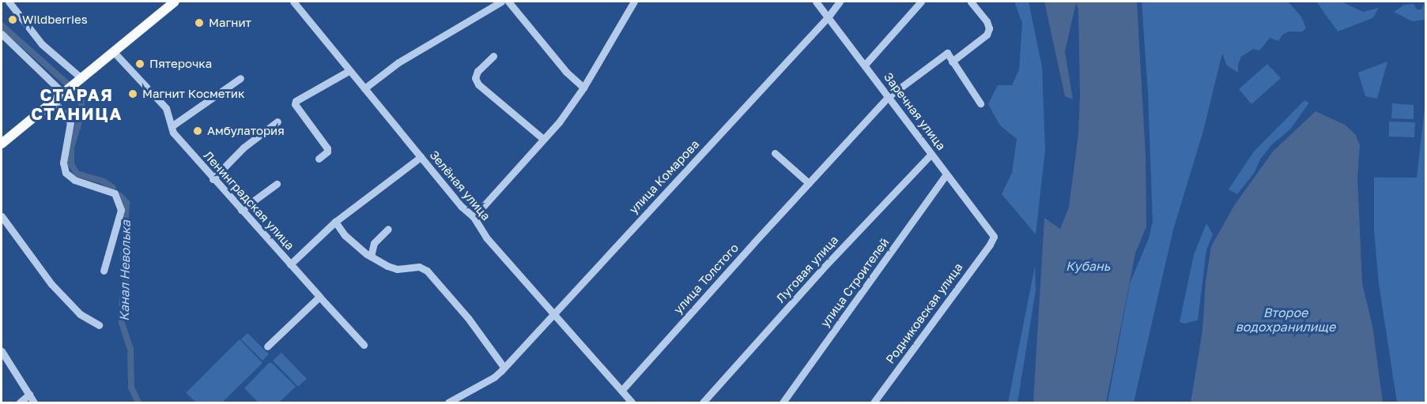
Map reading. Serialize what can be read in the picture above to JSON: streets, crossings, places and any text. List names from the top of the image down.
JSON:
{
  "streets": {
    "street": [
      "Заречная улица",
      "улица Комарова",
      "Зелёная улица",
      "Ленинградская улица",
      "Луговая улица",
      "улица Толстого",
      "улица Строителей",
      "Родниковская улица"
    ]
  },
  "crossings": [
    ["Заречная улица", "улица Комарова"],
    ["Заречная улица", "Луговая улица"],
    ["Заречная улица", "улица Толстого"],
    ["Заречная улица", "улица Строителей"],
    ["Заречная улица", "Родниковская улица"],
    ["улица Комарова", "Зелёная улица"],
    ["Зелёная улица", "улица Толстого"]
  ],
  "districts": ["СТАРАЯ СТАНИЦА"],
  "water": ["Кубань", "Канал Неволька", "Второе водохранилище"],
  "places": [
    "Wildberries",
    "Магнит",
    "Пятерочка",
    "Магнит Косметик",
    "Амбулатория"
  ]
}
